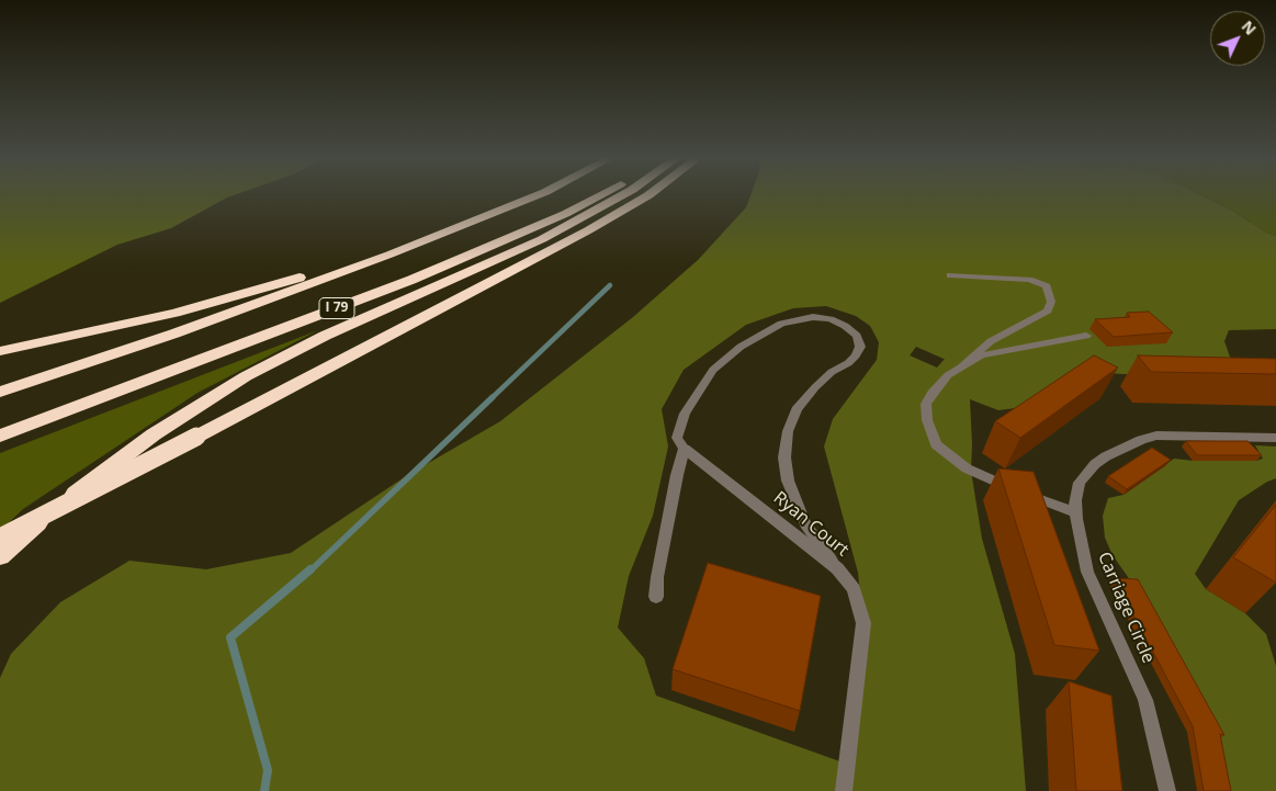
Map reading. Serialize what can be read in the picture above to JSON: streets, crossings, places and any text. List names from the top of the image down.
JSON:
{
  "streets": {
    "highway": ["I 79"],
    "street": ["Ryan Court", "Carriage Circle"]
  },
  "north": "top right"
}
